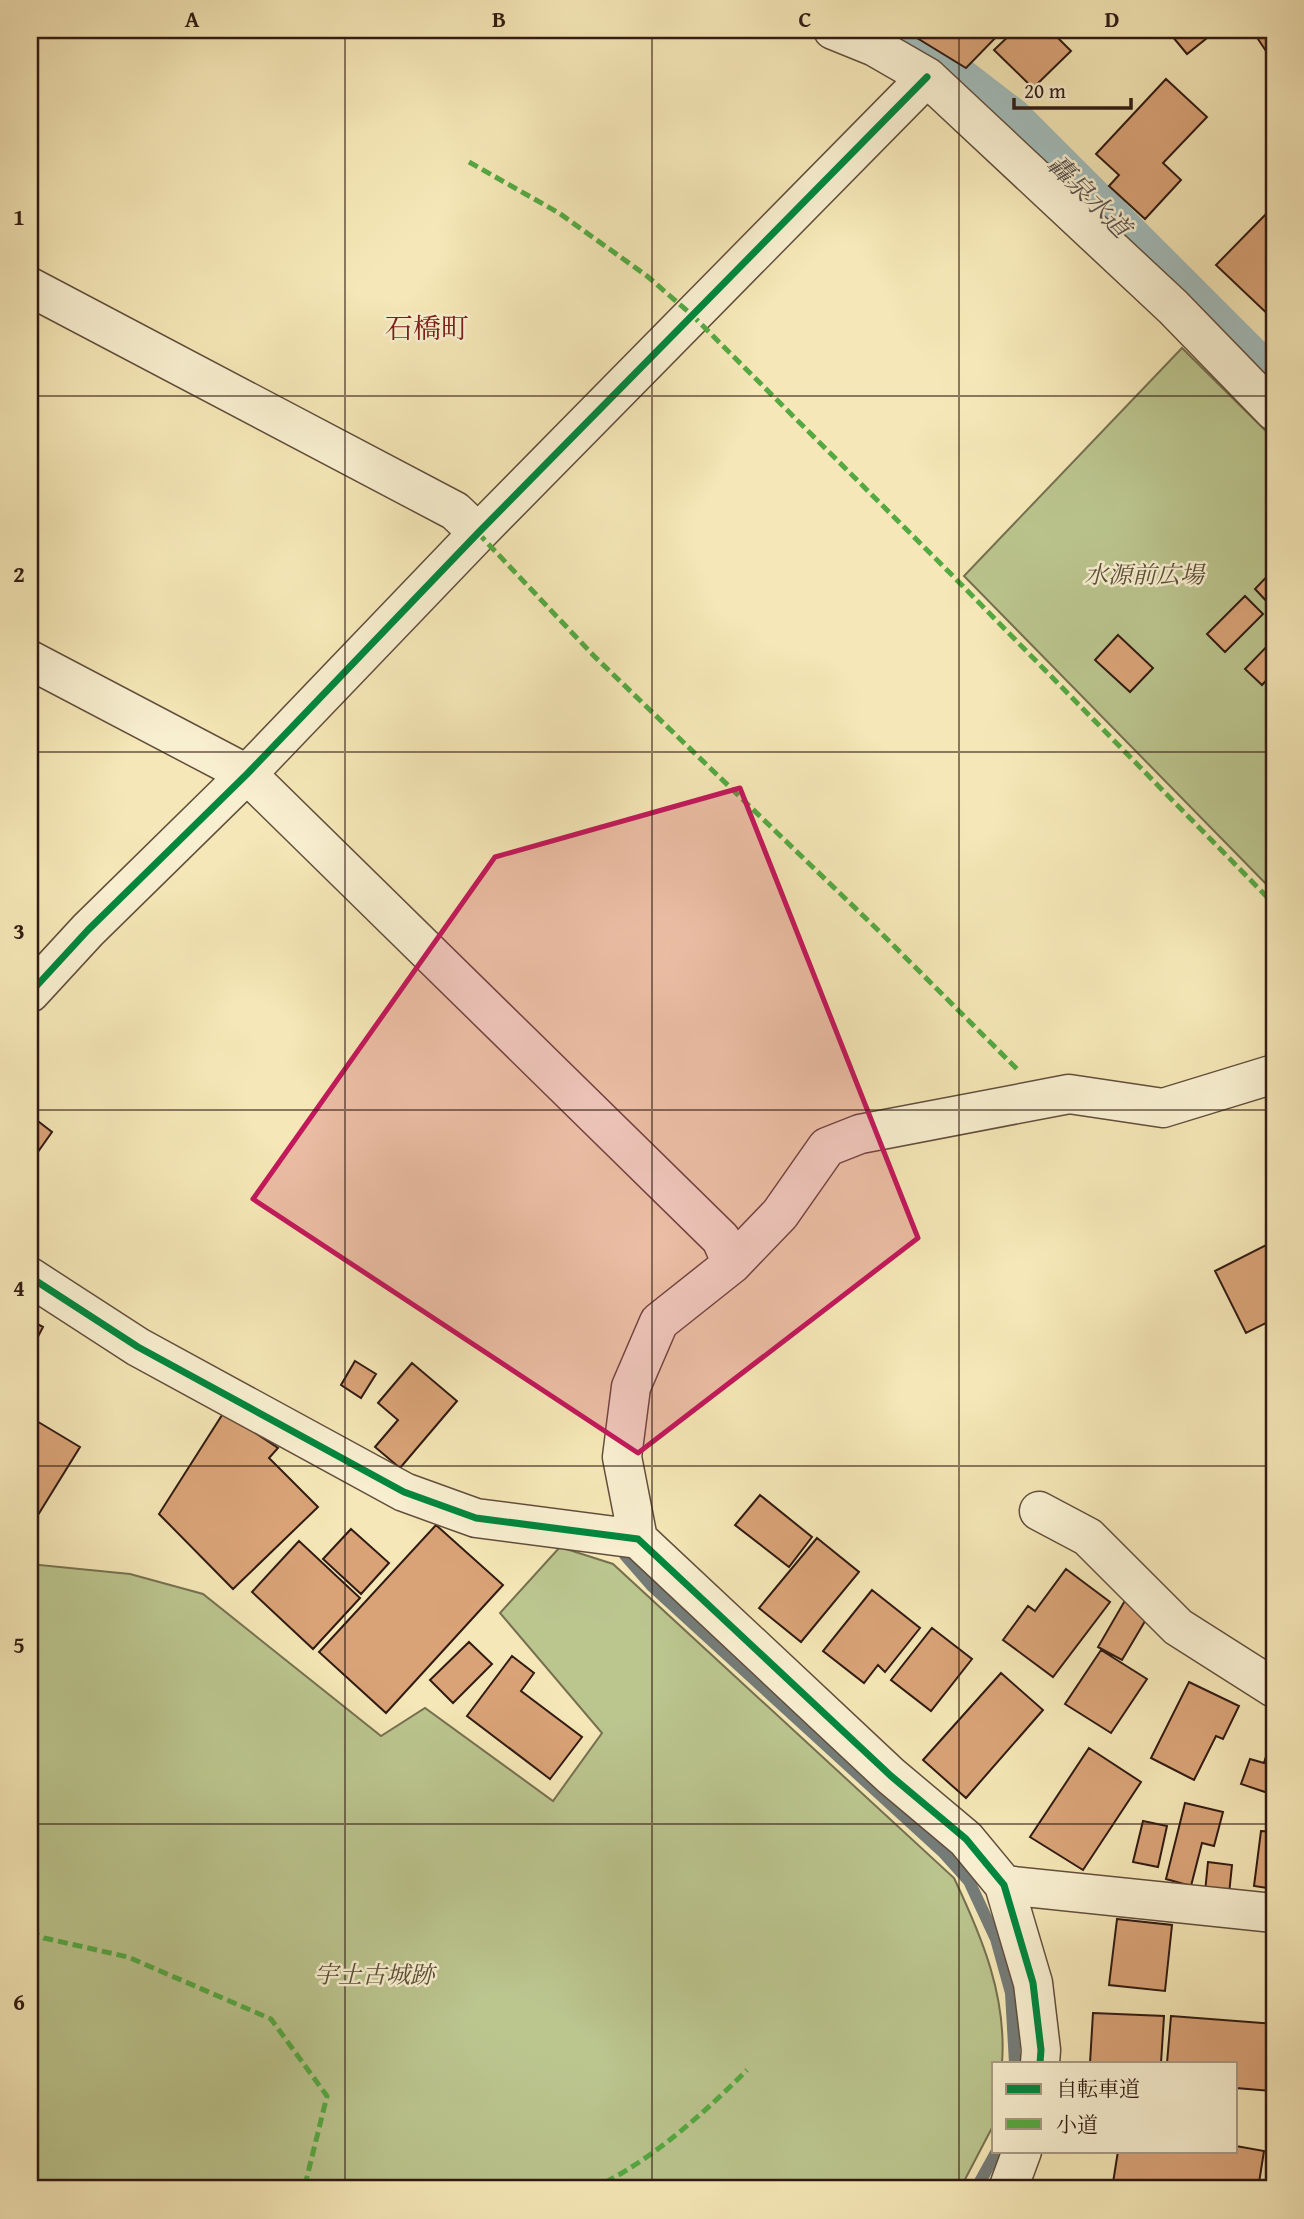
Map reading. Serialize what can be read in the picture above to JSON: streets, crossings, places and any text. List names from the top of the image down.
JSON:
{
  "districts": ["石橋町"],
  "water": ["轟泉水道"],
  "parks": ["水源前広場", "宇土古城跡"],
  "legend": ["自転車道", "小道"],
  "scale_bar": "20 m",
  "grid": {
    "columns": [
      "A",
      "B",
      "C",
      "D"
    ],
    "rows": [
      "1",
      "2",
      "3",
      "4",
      "5",
      "6"
    ]
  }
}
